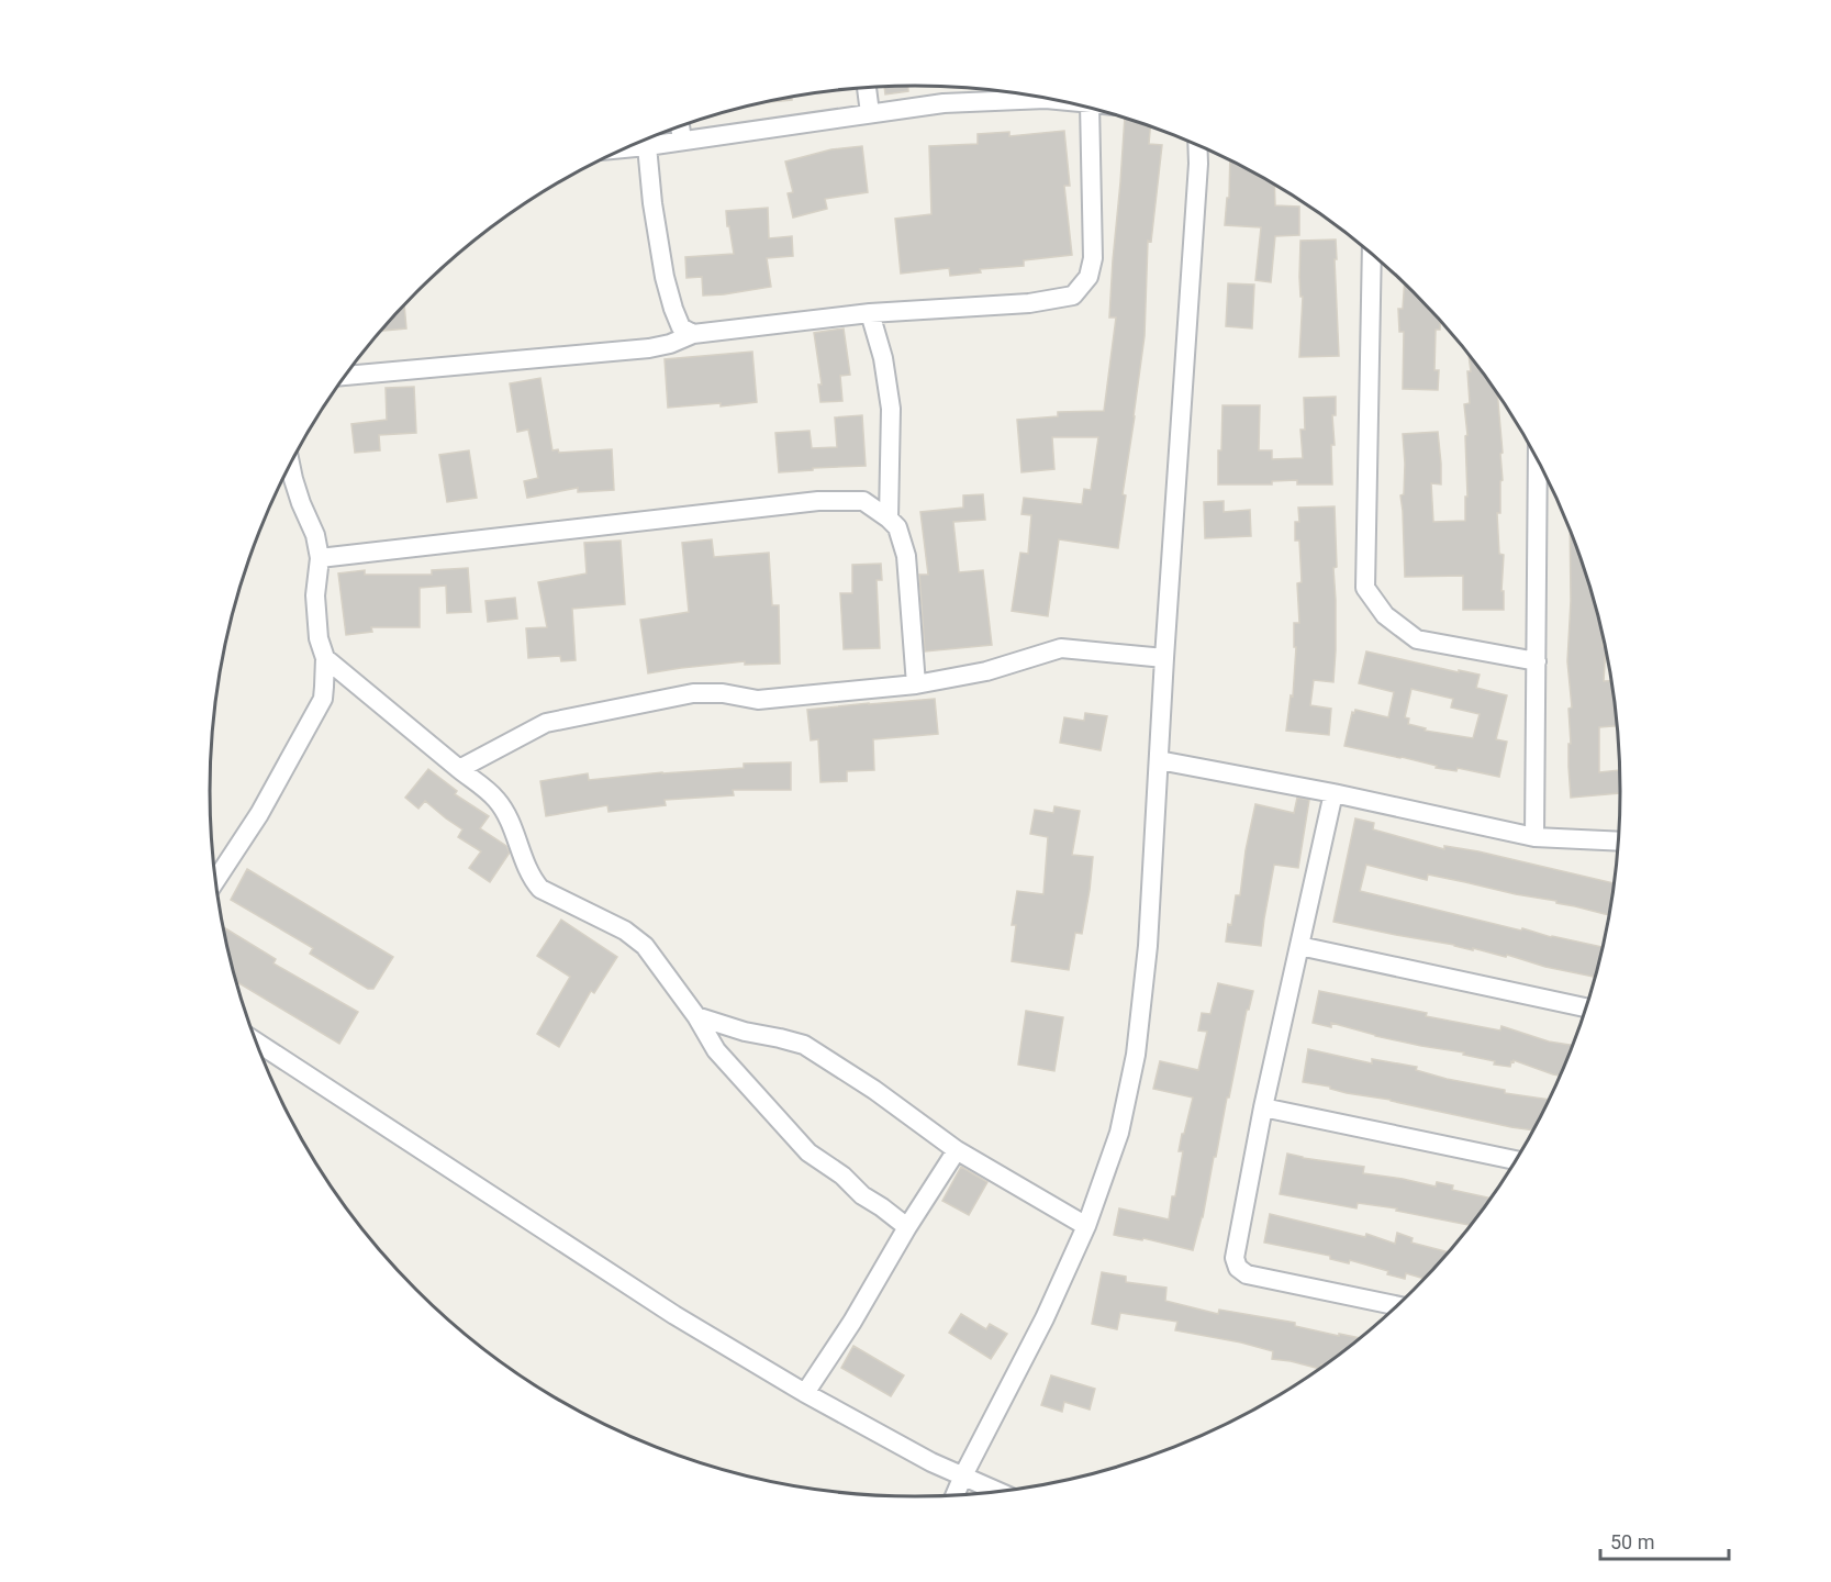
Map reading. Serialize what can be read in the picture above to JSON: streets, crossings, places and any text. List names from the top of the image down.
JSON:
{
  "scale_bar": "50 m"
}
